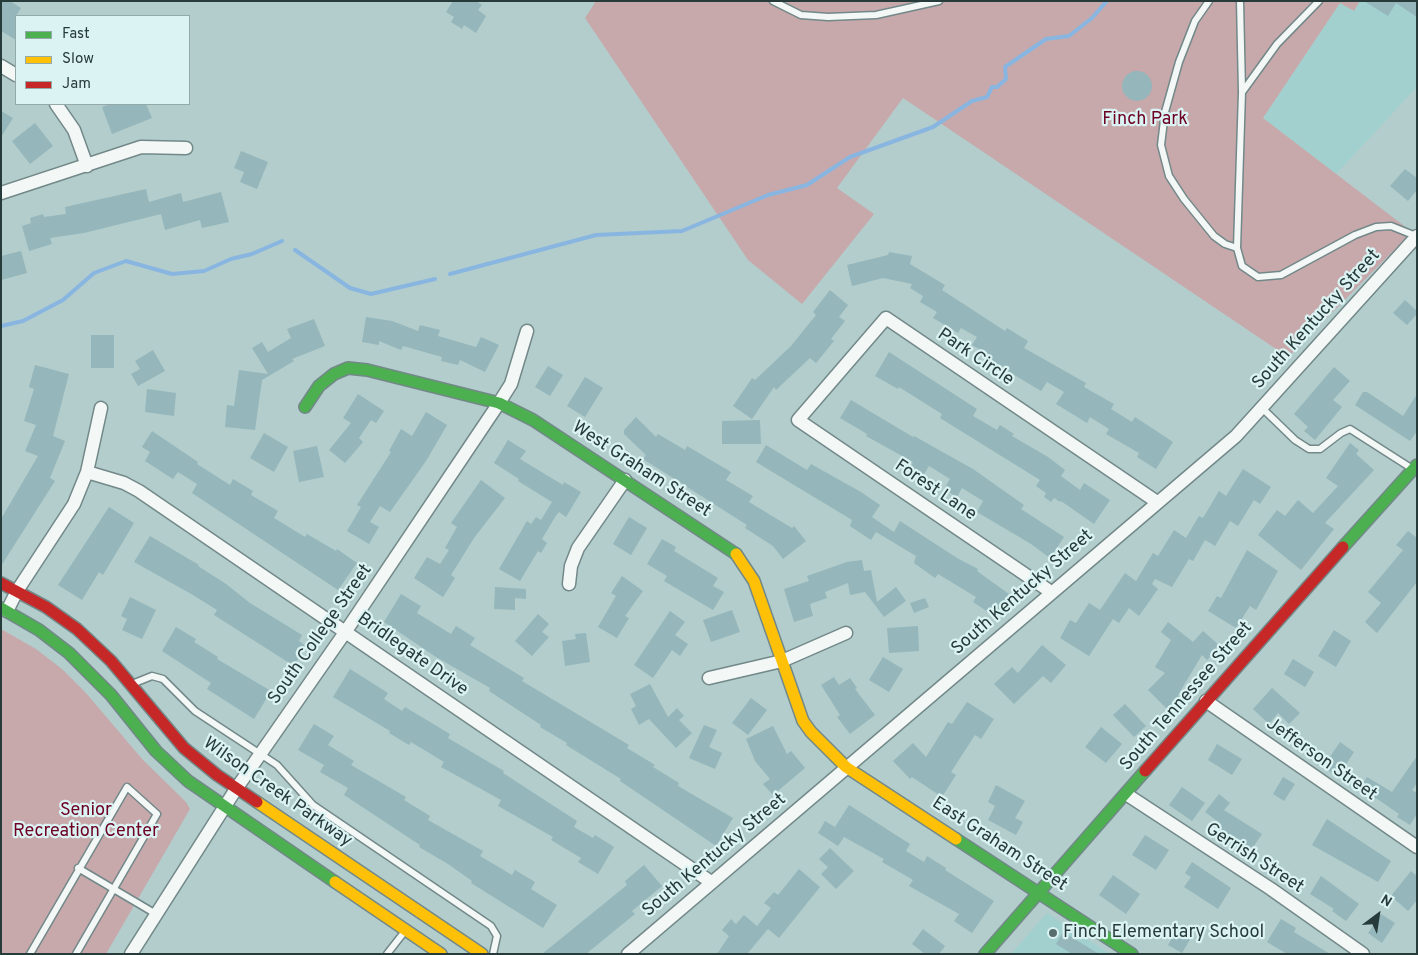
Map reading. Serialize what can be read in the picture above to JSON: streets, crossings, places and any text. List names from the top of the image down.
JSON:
{
  "streets": {
    "street": [
      "South Kentucky Street",
      "Park Circle",
      "West Graham Street",
      "Forest Lane",
      "South College Street",
      "Bridlegate Drive",
      "South Tennessee Street",
      "Jefferson Street",
      "Wilson Creek Parkway",
      "East Graham Street",
      "Gerrish Street"
    ]
  },
  "crossings": [
    ["South Kentucky Street", "Park Circle"],
    ["South Kentucky Street", "West Graham Street"],
    ["South Kentucky Street", "Forest Lane"],
    ["South Kentucky Street", "Bridlegate Drive"],
    ["South Kentucky Street", "East Graham Street"],
    ["Park Circle", "Forest Lane"],
    ["West Graham Street", "South College Street"],
    ["West Graham Street", "East Graham Street"],
    ["South College Street", "Bridlegate Drive"],
    ["South College Street", "Wilson Creek Parkway"],
    ["South Tennessee Street", "Jefferson Street"],
    ["South Tennessee Street", "East Graham Street"],
    ["South Tennessee Street", "Gerrish Street"]
  ],
  "parks": ["Finch Park", "Senior Recreation Center"],
  "places": ["Finch Elementary School"],
  "legend": ["Fast", "Slow", "Jam"],
  "north": "top right"
}
